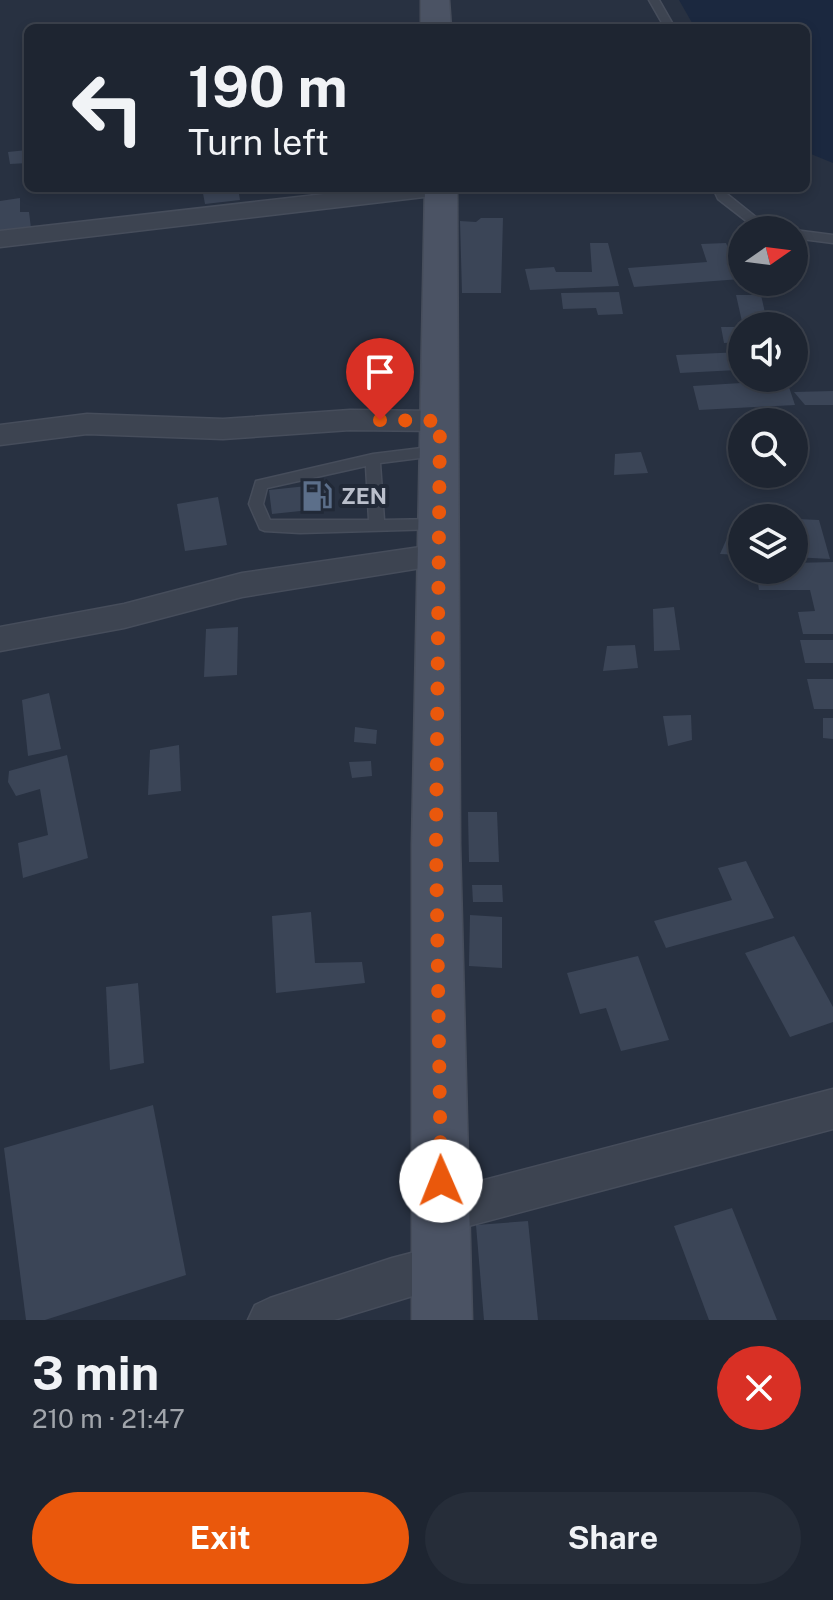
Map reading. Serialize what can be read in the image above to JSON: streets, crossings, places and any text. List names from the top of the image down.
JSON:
{
  "places": {
    "fuel station": ["ZEN"]
  },
  "north": "right",
  "page": {
    "turn": ["190 m", "Turn left"],
    "heading": ["3 min", "210 m · 21:47"],
    "buttons": ["Exit", "Share"]
  }
}
